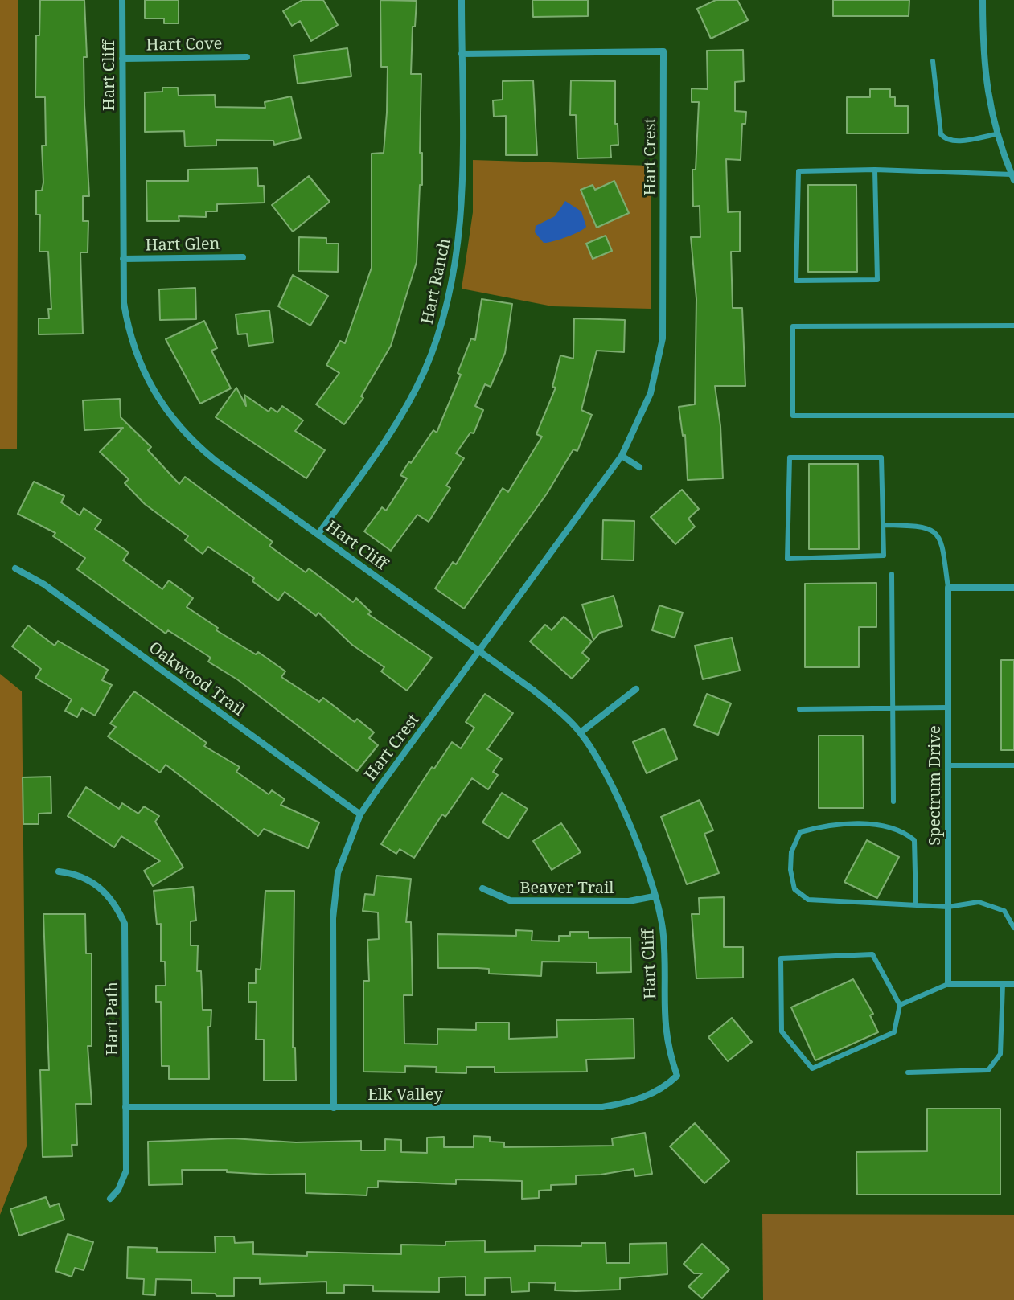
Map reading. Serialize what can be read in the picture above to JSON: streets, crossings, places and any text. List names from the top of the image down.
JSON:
{
  "streets": {
    "street": [
      "Hart Cove",
      "Hart Cliff",
      "Hart Crest",
      "Hart Glen",
      "Hart Ranch",
      "Oakwood Trail",
      "Spectrum Drive",
      "Beaver Trail",
      "Hart Path",
      "Elk Valley"
    ]
  },
  "crossings": [
    ["Hart Cove", "Hart Cliff"],
    ["Hart Cliff", "Hart Crest"],
    ["Hart Cliff", "Hart Glen"],
    ["Hart Cliff", "Hart Ranch"],
    ["Hart Cliff", "Beaver Trail"],
    ["Hart Cliff", "Elk Valley"],
    ["Hart Crest", "Hart Ranch"],
    ["Hart Crest", "Oakwood Trail"],
    ["Hart Crest", "Elk Valley"],
    ["Hart Path", "Elk Valley"]
  ]
}
